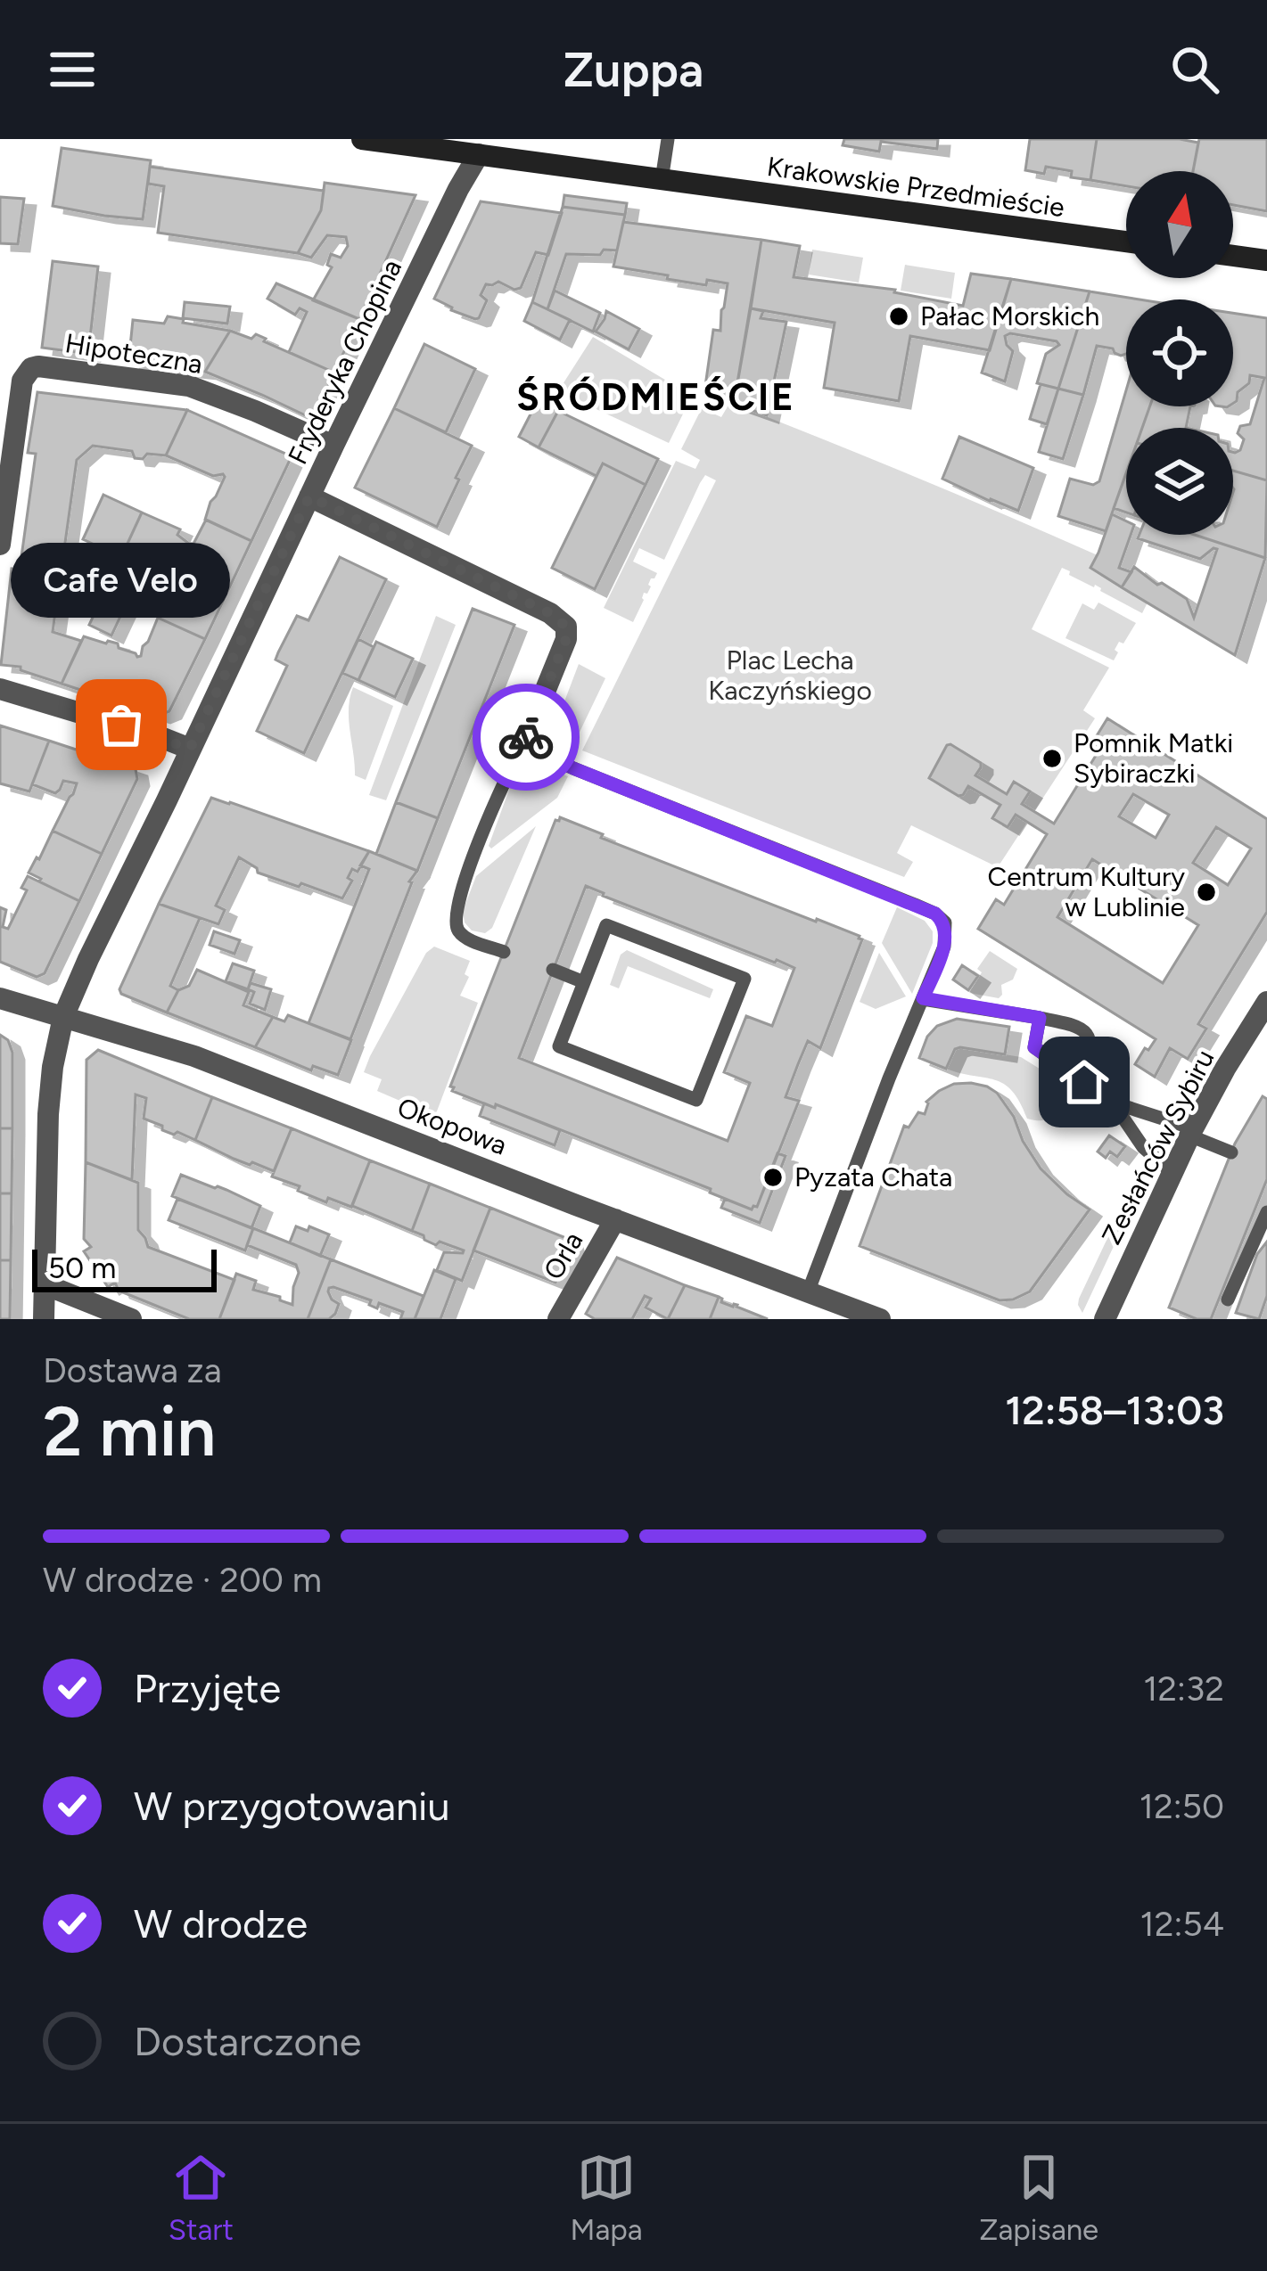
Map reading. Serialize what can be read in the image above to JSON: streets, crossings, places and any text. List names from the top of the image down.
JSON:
{
  "streets": {
    "street": [
      "Krakowskie Przedmieście",
      "Hipoteczna",
      "Fryderyka Chopina",
      "Okopowa",
      "Zesłańców Sybiru",
      "Orla"
    ]
  },
  "crossings": [
    ["Krakowskie Przedmieście", "Fryderyka Chopina"],
    ["Hipoteczna", "Fryderyka Chopina"],
    ["Fryderyka Chopina", "Okopowa"],
    ["Okopowa", "Orla"]
  ],
  "districts": ["ŚRÓDMIEŚCIE"],
  "parks": ["Plac Lecha Kaczyńskiego"],
  "places": [
    "Pałac Morskich",
    "Cafe Velo",
    "Pomnik Matki Sybiraczki",
    "Centrum Kultury w Lublinie",
    "Pyzata Chata"
  ],
  "scale_bar": "50 m",
  "north": "top",
  "page": {
    "header": "Zuppa",
    "bubble": "Cafe Velo",
    "scale": "50 m",
    "heading": ["2 min", "Dostawa za", "12:58–13:03"],
    "bar": "W drodze · 200 m",
    "list": [
      ["Przyjęte", "12:32"],
      ["W przygotowaniu", "12:50"],
      ["W drodze", "12:54"],
      "Dostarczone"
    ],
    "tabs": ["Start", "Mapa", "Zapisane"]
  }
}
